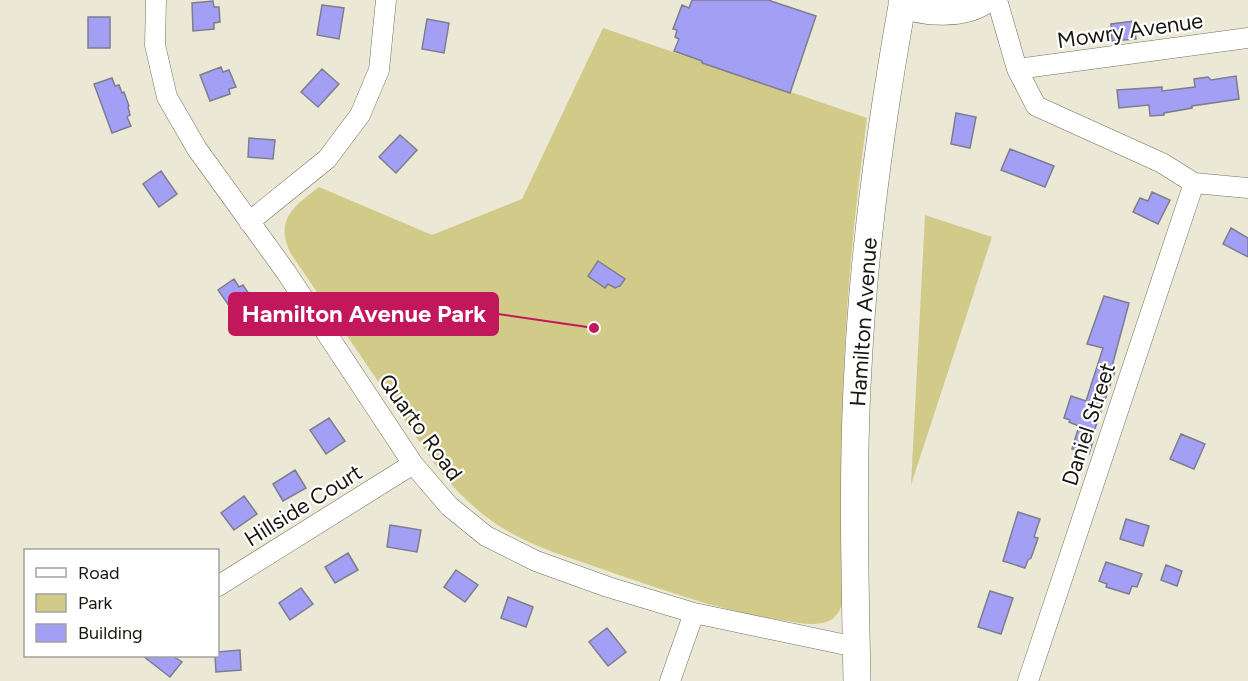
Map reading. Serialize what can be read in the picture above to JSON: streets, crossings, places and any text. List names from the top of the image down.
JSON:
{
  "streets": {
    "main road": ["Hamilton Avenue"],
    "street": [
      "Mowry Avenue",
      "Daniel Street",
      "Quarto Road",
      "Hillside Court"
    ]
  },
  "crossings": [
    ["Hamilton Avenue", "Quarto Road"],
    ["Quarto Road", "Hillside Court"]
  ],
  "places": ["Hamilton Avenue Park"],
  "legend": ["Road", "Park", "Building"]
}
